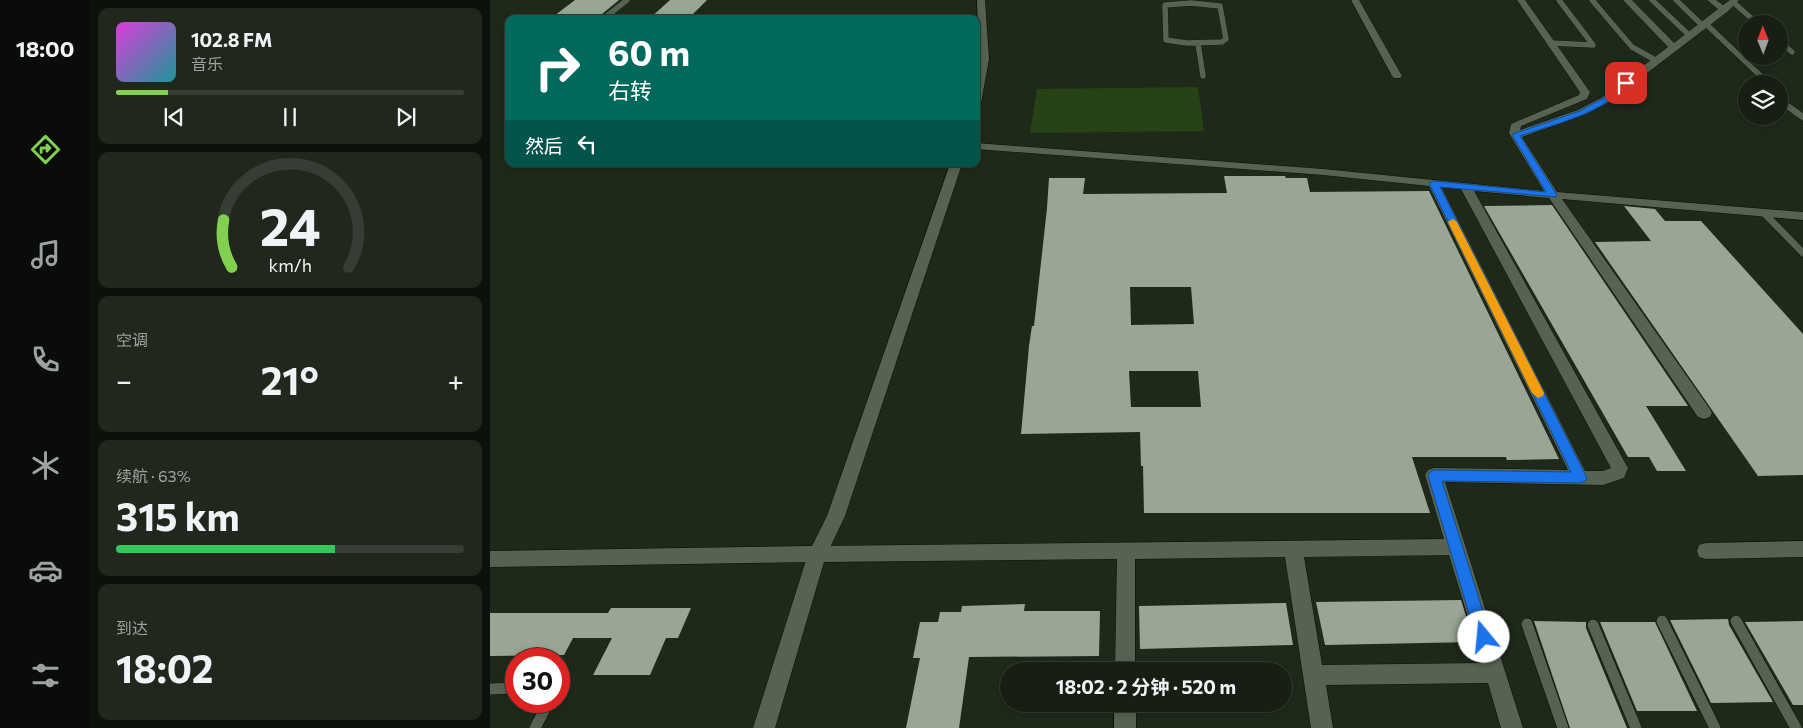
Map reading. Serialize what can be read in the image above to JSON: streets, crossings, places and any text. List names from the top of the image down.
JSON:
{
  "north": "top",
  "page": {
    "tabs": "18:00",
    "turn": ["60 m", "右转"],
    "song": ["102.8 FM", "音乐"],
    "then": "然后",
    "tile": [
      "空调",
      ["续航 · 63%", "315 km"],
      ["到达", "18:02"]
    ],
    "heat": ["−", "21°", "+"],
    "limit": "30",
    "trip": "18:02 · 2 分钟 · 520 m",
    "gauge": ["24", "km/h"]
  }
}
